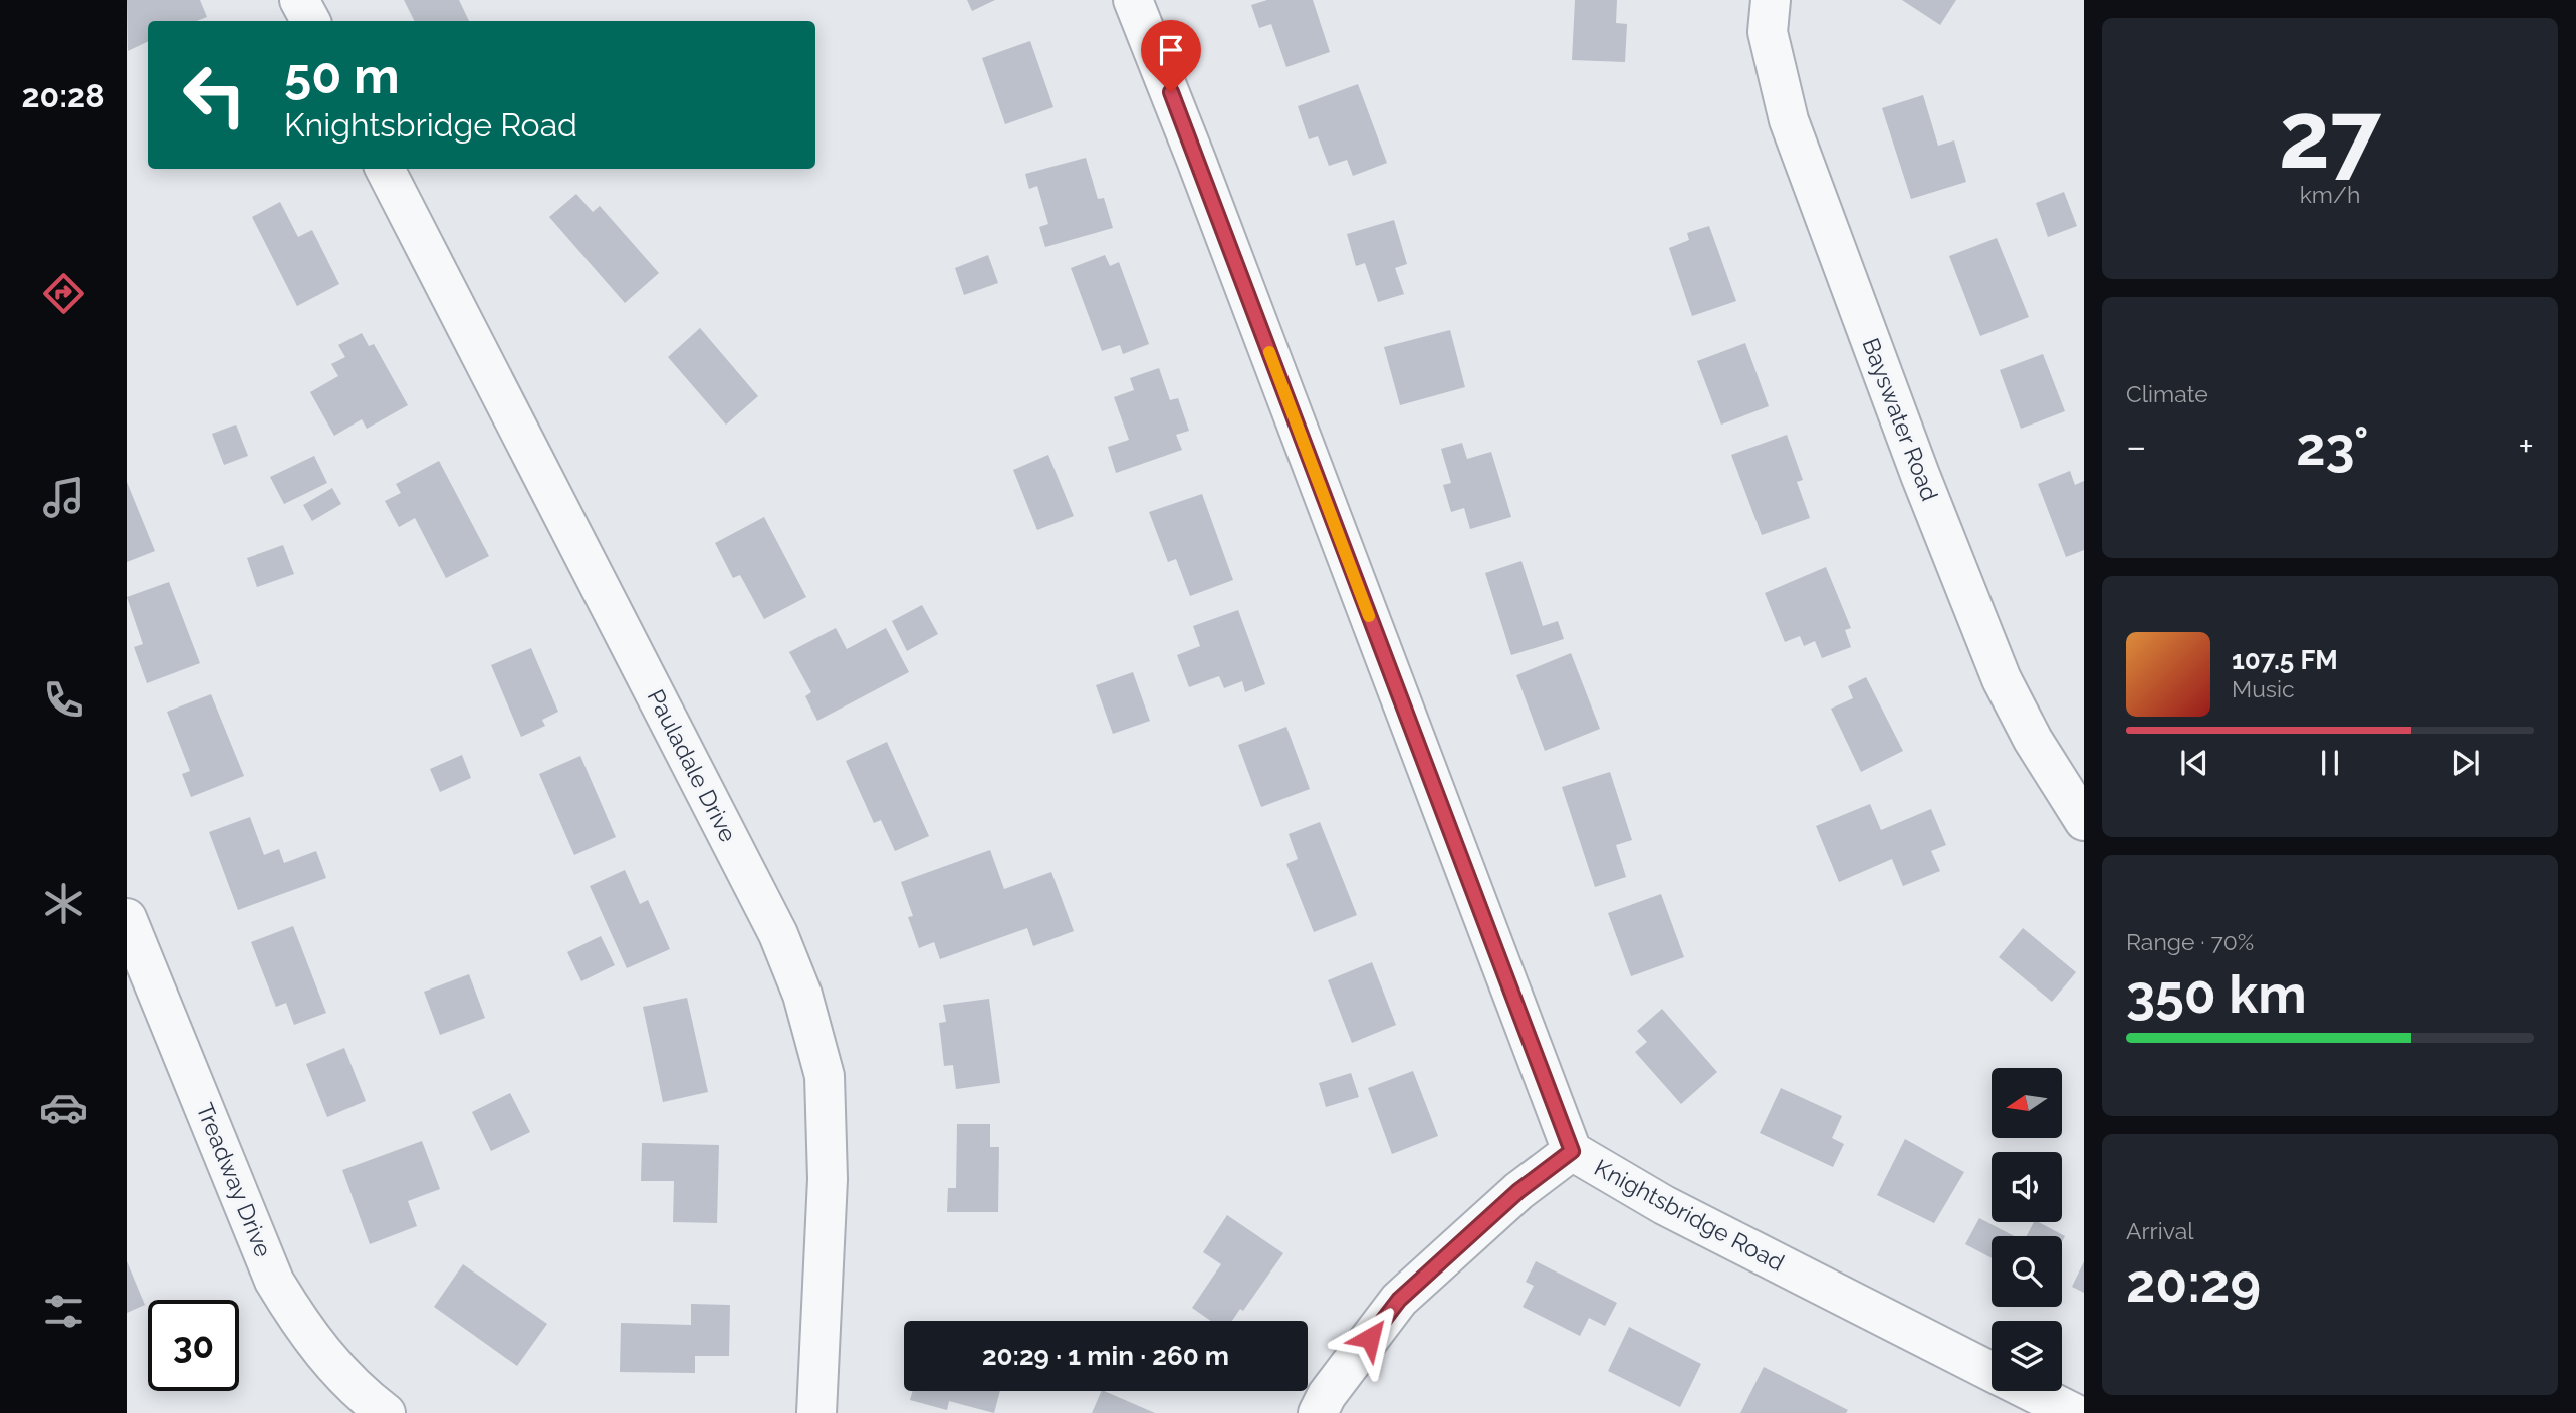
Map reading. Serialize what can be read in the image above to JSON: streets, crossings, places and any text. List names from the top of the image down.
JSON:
{
  "streets": {
    "street": [
      "Bayswater Road",
      "Pauladale Drive",
      "Treadway Drive",
      "Knightsbridge Road"
    ]
  },
  "north": "left",
  "page": {
    "tabs": "20:28",
    "tile": [
      ["27", "km/h"],
      "Climate",
      ["Range · 70%", "350 km"],
      ["Arrival", "20:29"]
    ],
    "turn": ["50 m", "Knightsbridge Road"],
    "heat": ["−", "23°", "+"],
    "song": ["107.5 FM", "Music"],
    "limit": "30",
    "trip": "20:29 · 1 min · 260 m"
  }
}
